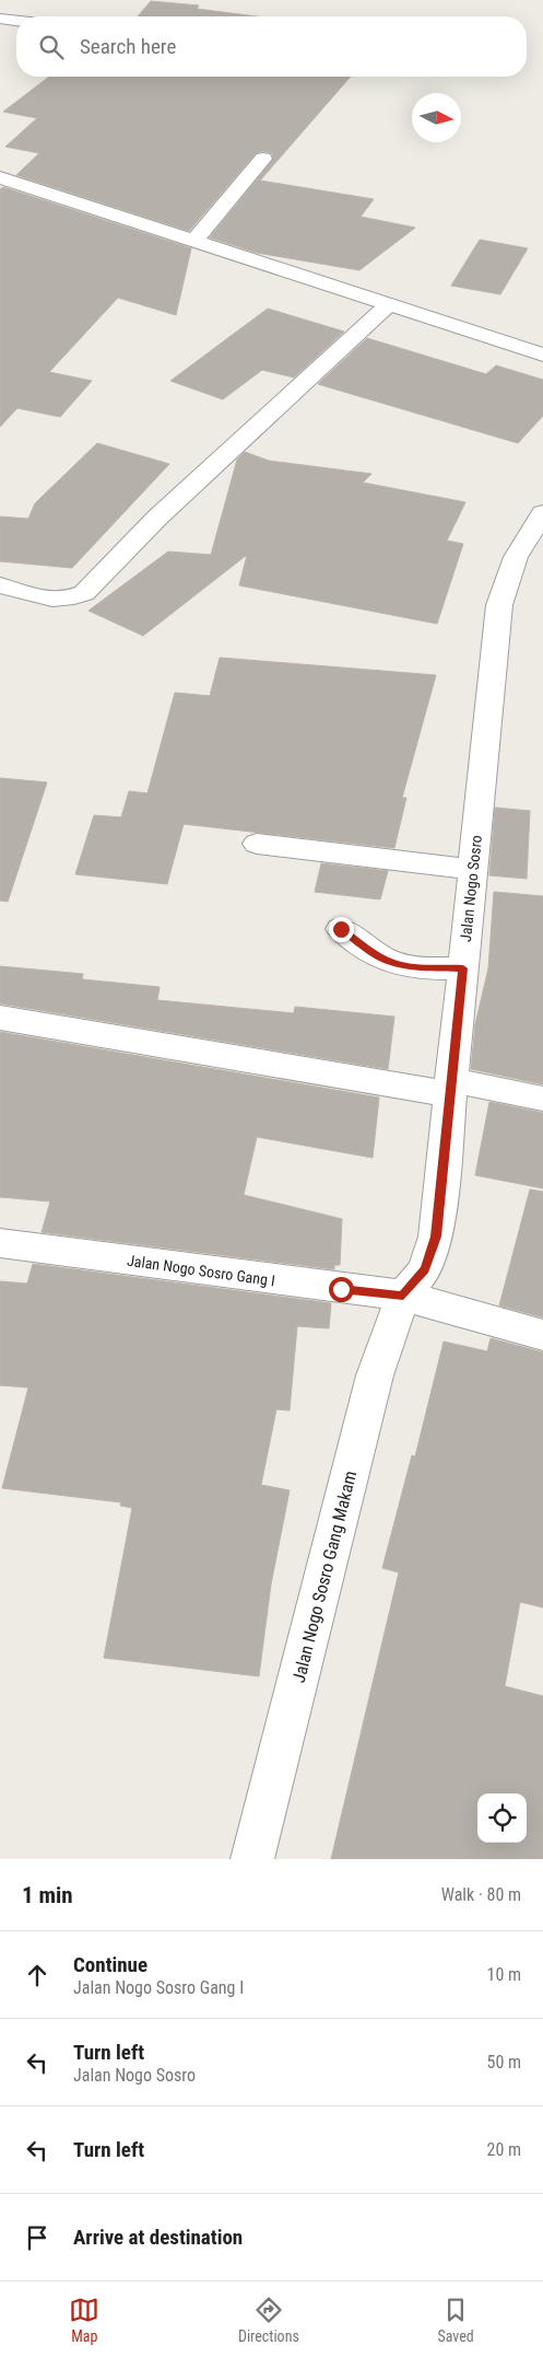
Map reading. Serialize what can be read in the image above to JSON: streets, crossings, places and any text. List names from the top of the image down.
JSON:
{
  "streets": {
    "street": ["Jalan Nogo Sosro", "Jalan Nogo Sosro Gang I", "Jalan Nogo Sosro Gang Makam"]
  },
  "crossings": [
    ["Jalan Nogo Sosro", "Jalan Nogo Sosro Gang I"],
    ["Jalan Nogo Sosro", "Jalan Nogo Sosro Gang Makam"],
    ["Jalan Nogo Sosro Gang I", "Jalan Nogo Sosro Gang Makam"]
  ],
  "north": "right",
  "page": {
    "search": "Search here",
    "heading": ["1 min", "Walk · 80 m"],
    "list": [
      ["Continue", "Jalan Nogo Sosro Gang I", "10 m"],
      ["Turn left", "Jalan Nogo Sosro", "50 m"],
      ["Turn left", "20 m"],
      "Arrive at destination"
    ],
    "nav": ["Map", "Directions", "Saved"]
  }
}
